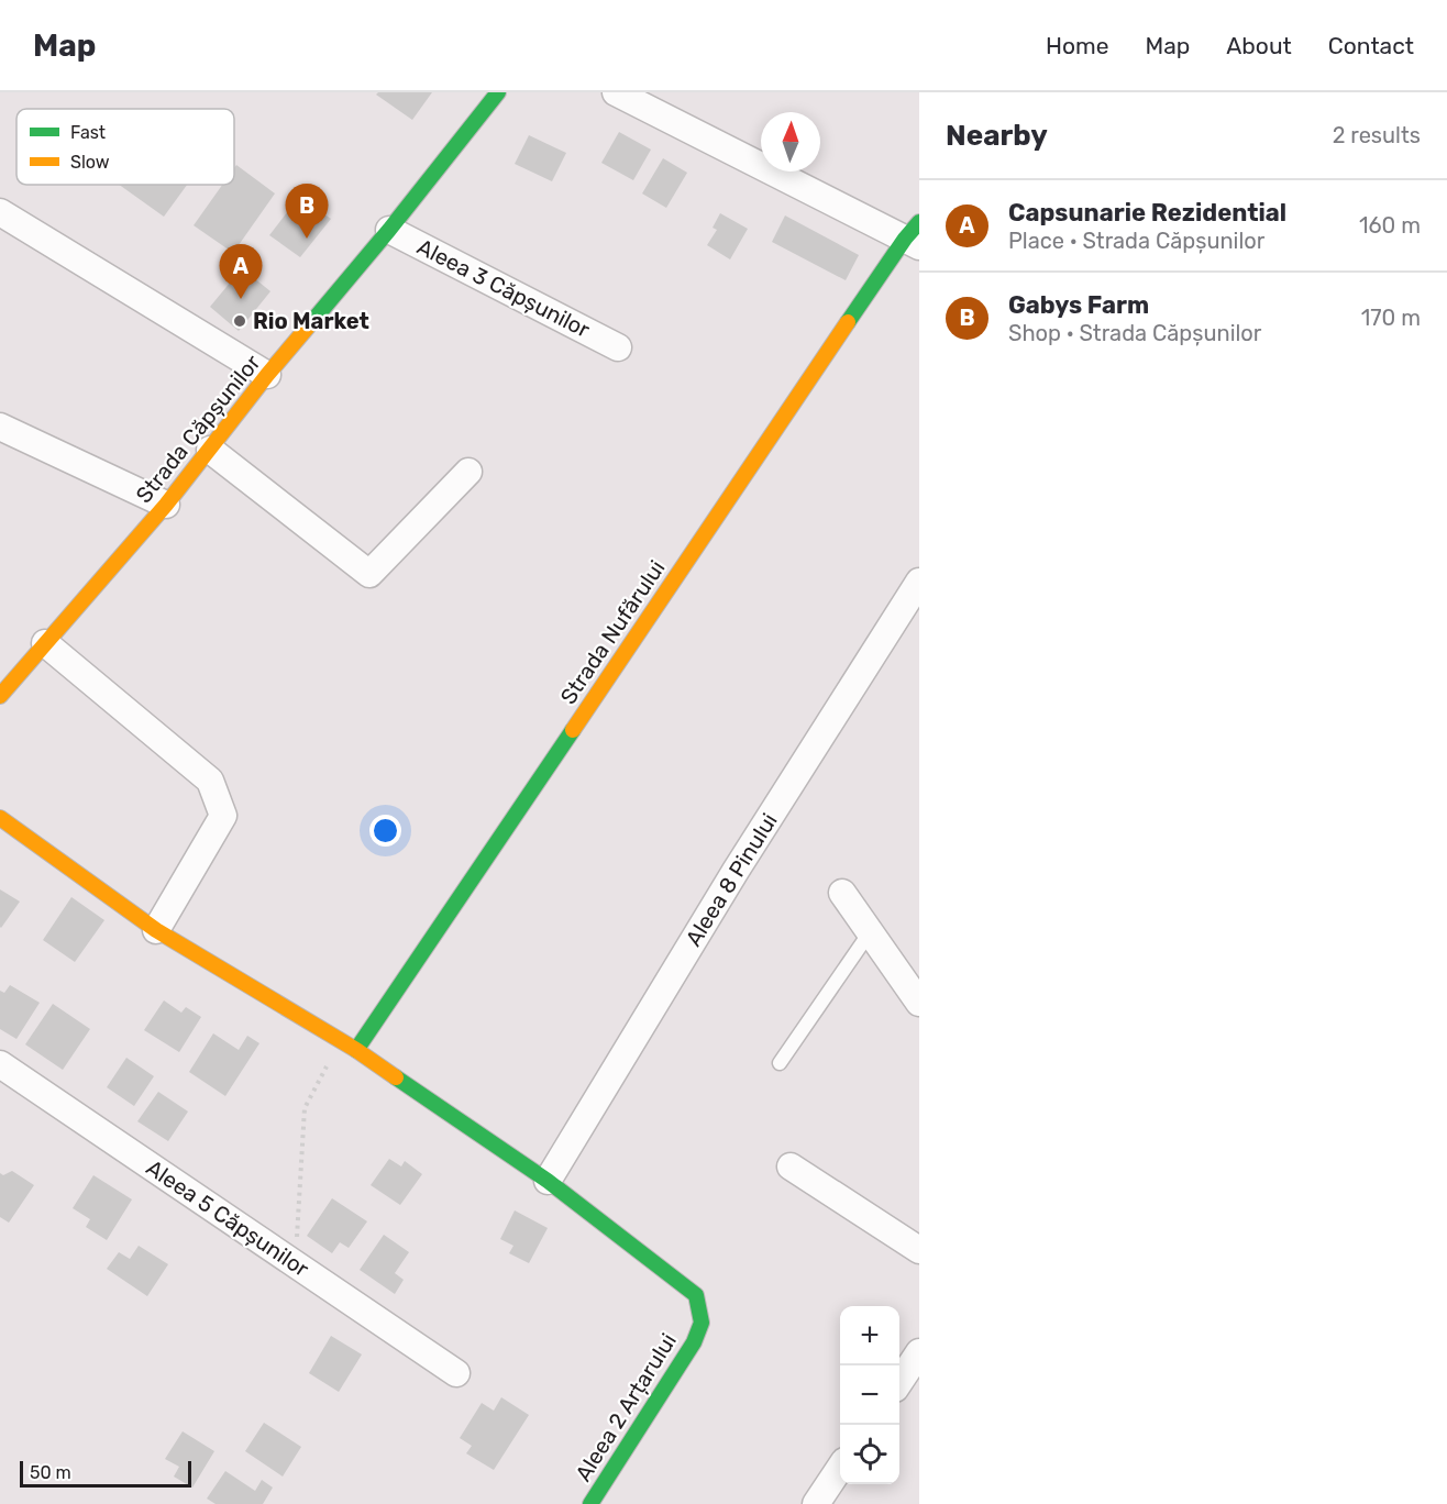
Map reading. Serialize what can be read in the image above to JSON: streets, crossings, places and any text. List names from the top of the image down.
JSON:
{
  "streets": {
    "street": [
      "Aleea 3 Căpșunilor",
      "Strada Căpșunilor",
      "Strada Nufărului",
      "Aleea 8 Pinului",
      "Aleea 5 Căpșunilor",
      "Aleea 2 Arțarului"
    ]
  },
  "crossings": [
    ["Aleea 3 Căpșunilor", "Strada Căpșunilor"],
    ["Aleea 8 Pinului", "Aleea 2 Arțarului"]
  ],
  "places": ["Rio Market"],
  "legend": ["Fast", "Slow"],
  "scale_bar": "50 m",
  "north": "top",
  "page": {
    "header": "Map",
    "nav": [
      "Home",
      "Map",
      "About",
      "Contact"
    ],
    "heading": ["Nearby", "2 results"],
    "list": [
      {
        "mark": "A",
        "name": "Capsunarie Rezidential",
        "note": "Place · Strada Căpșunilor",
        "value": "160 m"
      },
      {
        "mark": "B",
        "name": "Gabys Farm",
        "note": "Shop · Strada Căpșunilor",
        "value": "170 m"
      }
    ],
    "pins": ["B", "A"],
    "map_buttons": ["+", "−"],
    "scale": "50 m"
  }
}
